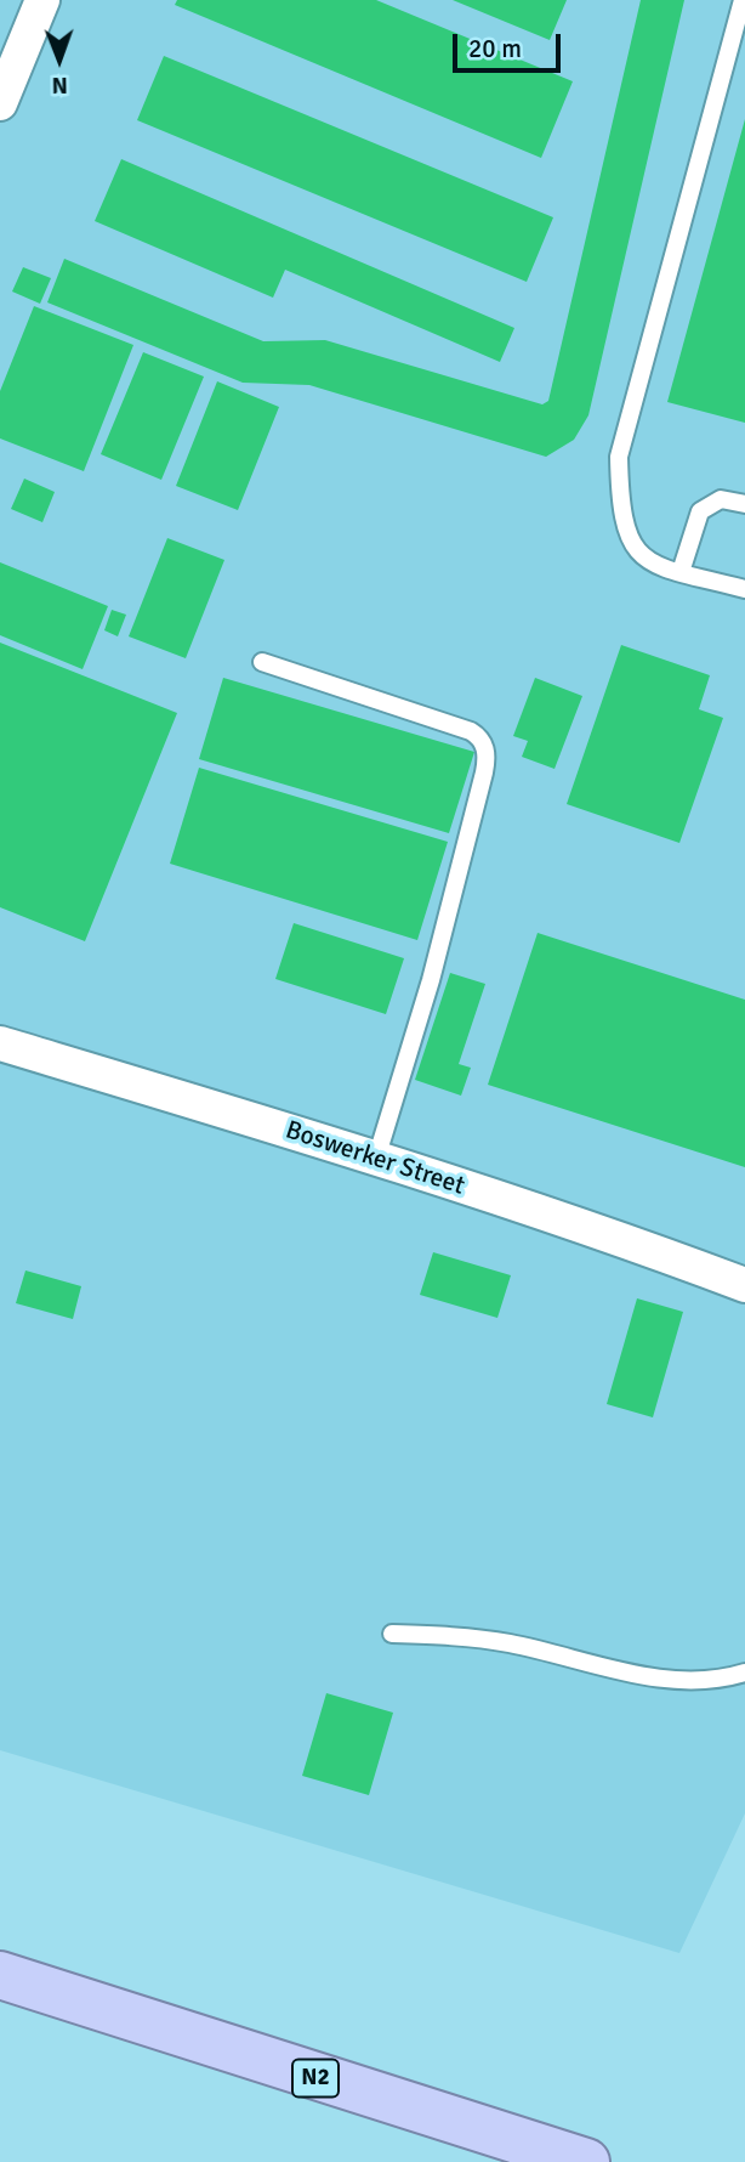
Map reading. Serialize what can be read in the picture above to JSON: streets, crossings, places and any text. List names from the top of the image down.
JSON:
{
  "streets": {
    "highway": ["N2"],
    "street": ["Boswerker Street"]
  },
  "scale_bar": "20 m",
  "north": "bottom"
}
